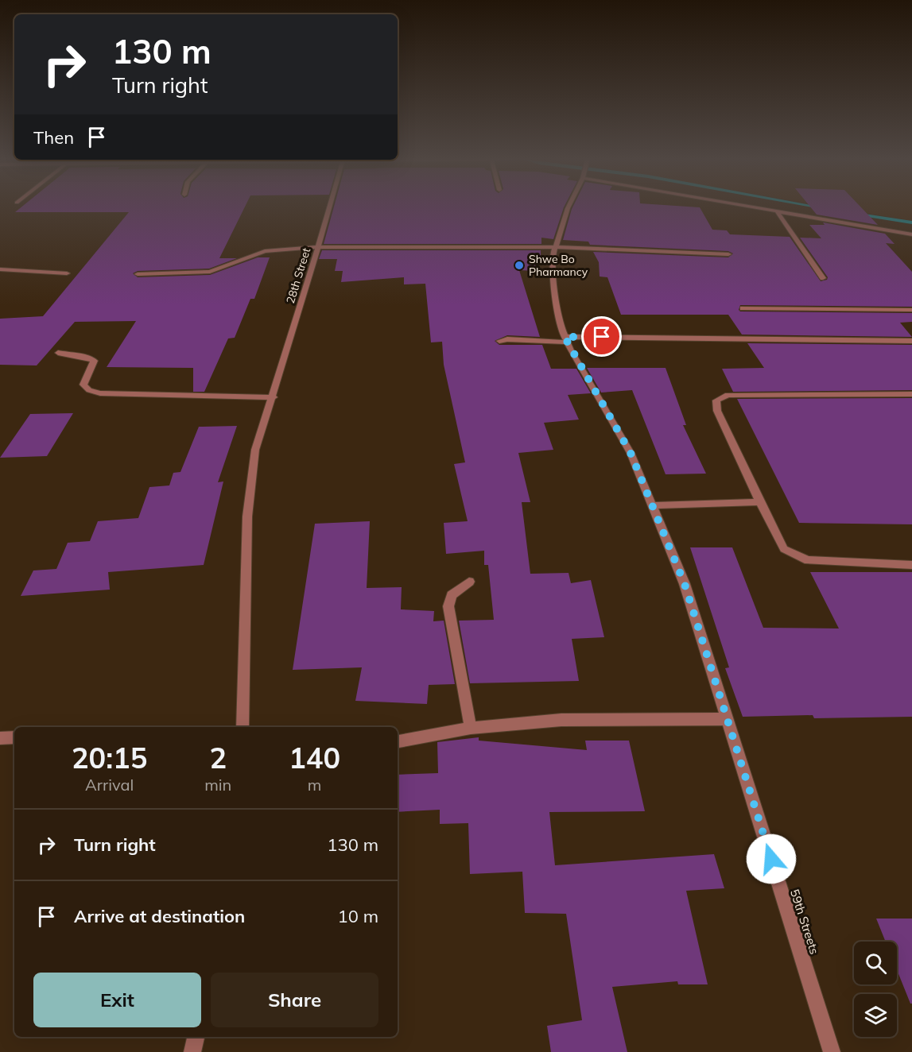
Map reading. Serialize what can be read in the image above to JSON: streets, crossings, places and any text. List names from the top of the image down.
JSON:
{
  "streets": {
    "street": ["28th Street", "59th Streets"]
  },
  "places": ["Shwe Bo Pharmancy"],
  "page": {
    "turn": ["130 m", "Turn right"],
    "then": "Then",
    "eta": [
      "20:15",
      "Arrival",
      "2",
      "min",
      "140",
      "m"
    ],
    "list": [
      {
        "name": "Turn right",
        "value": "130 m"
      },
      {
        "name": "Arrive at destination",
        "value": "10 m"
      }
    ],
    "buttons": ["Exit", "Share"]
  }
}
